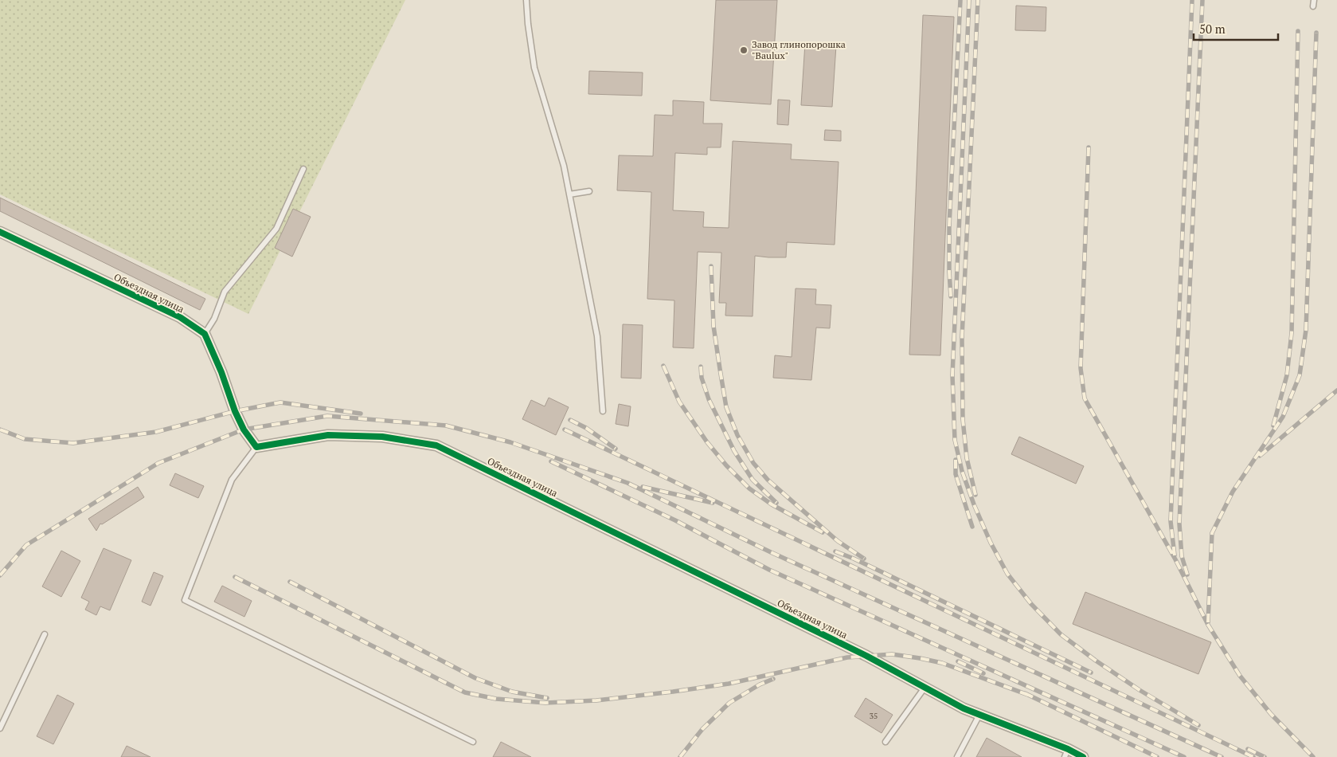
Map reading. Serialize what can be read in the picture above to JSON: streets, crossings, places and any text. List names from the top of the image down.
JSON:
{
  "streets": {
    "street": ["Объездная улица"]
  },
  "places": ["Завод глинопорошка \"Baulux\""],
  "house_numbers": ["35"],
  "scale_bar": "50 m"
}
